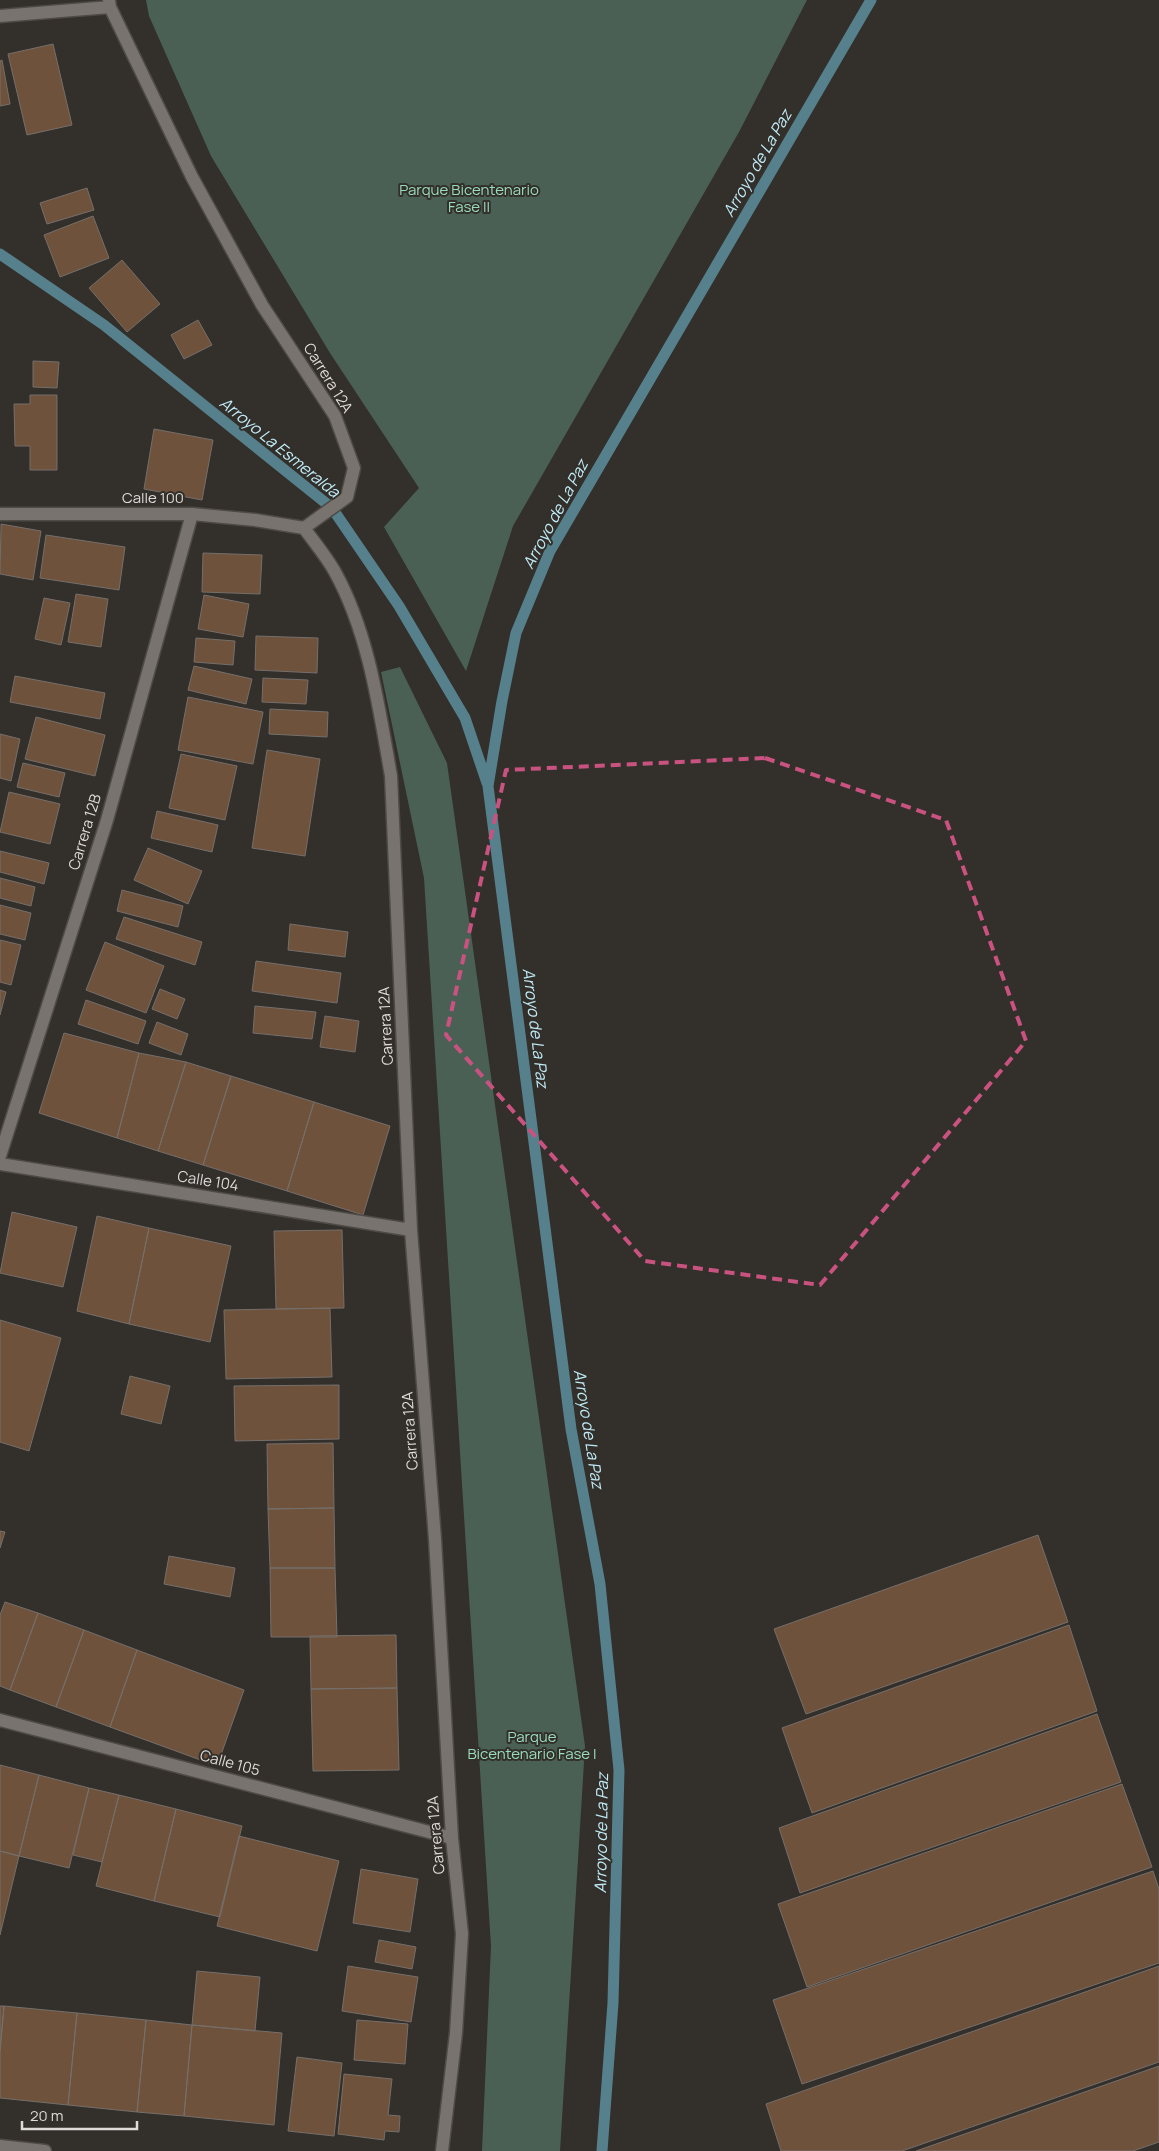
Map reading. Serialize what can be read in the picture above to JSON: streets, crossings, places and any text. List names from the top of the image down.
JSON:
{
  "streets": {
    "street": [
      "Carrera 12A",
      "Calle 100",
      "Carrera 12B",
      "Calle 104",
      "Calle 105"
    ]
  },
  "crossings": [
    ["Carrera 12A", "Calle 100"],
    ["Carrera 12A", "Calle 104"],
    ["Carrera 12A", "Calle 105"],
    ["Calle 100", "Carrera 12B"]
  ],
  "water": ["Arroyo de La Paz", "Arroyo La Esmeralda"],
  "parks": ["Parque Bicentenario Fase II", "Parque Bicentenario Fase I"],
  "scale_bar": "20 m"
}
